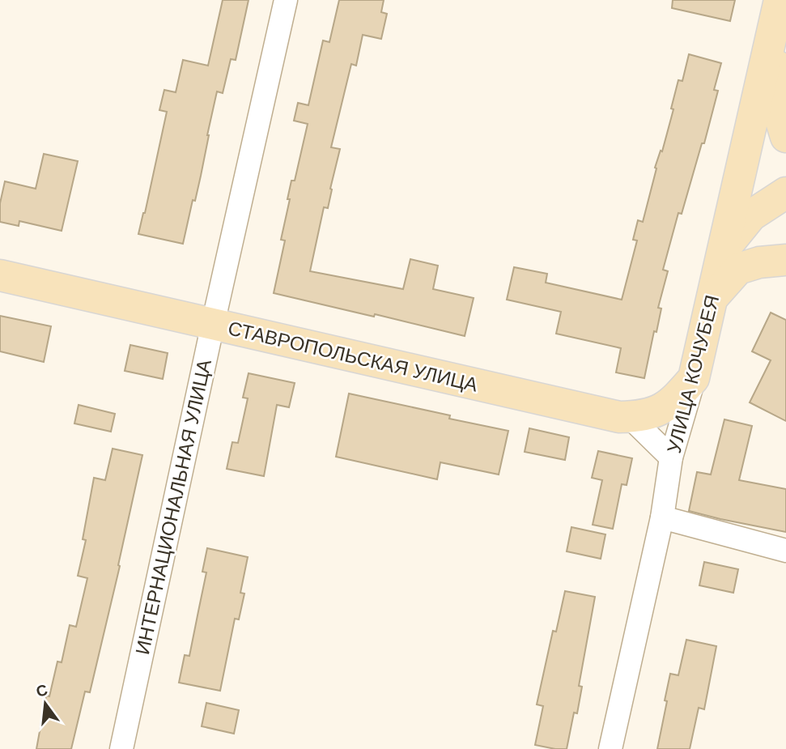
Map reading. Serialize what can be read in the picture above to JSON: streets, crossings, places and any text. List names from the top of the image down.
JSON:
{
  "streets": {
    "main road": ["СТАВРОПОЛЬСКАЯ УЛИЦА", "УЛИЦА КОЧУБЕЯ"],
    "street": ["ИНТЕРНАЦИОНАЛЬНАЯ УЛИЦА"]
  },
  "crossings": [
    ["СТАВРОПОЛЬСКАЯ УЛИЦА", "УЛИЦА КОЧУБЕЯ"],
    ["СТАВРОПОЛЬСКАЯ УЛИЦА", "ИНТЕРНАЦИОНАЛЬНАЯ УЛИЦА"]
  ],
  "north": "top"
}
